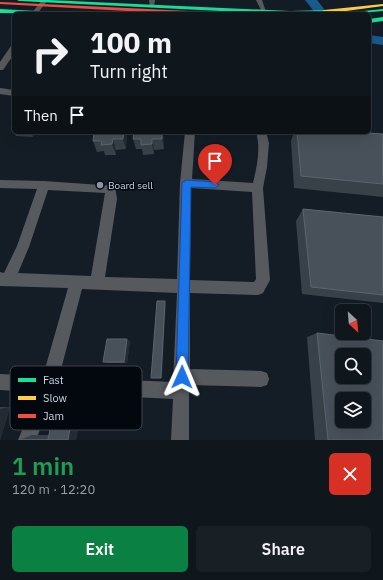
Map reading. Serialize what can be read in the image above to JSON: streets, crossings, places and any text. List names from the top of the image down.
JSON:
{
  "places": ["Board sell"],
  "legend": ["Fast", "Slow", "Jam"],
  "north": "bottom right",
  "page": {
    "turn": ["100 m", "Turn right"],
    "then": "Then",
    "heading": ["1 min", "120 m · 12:20"],
    "buttons": ["Exit", "Share"]
  }
}
